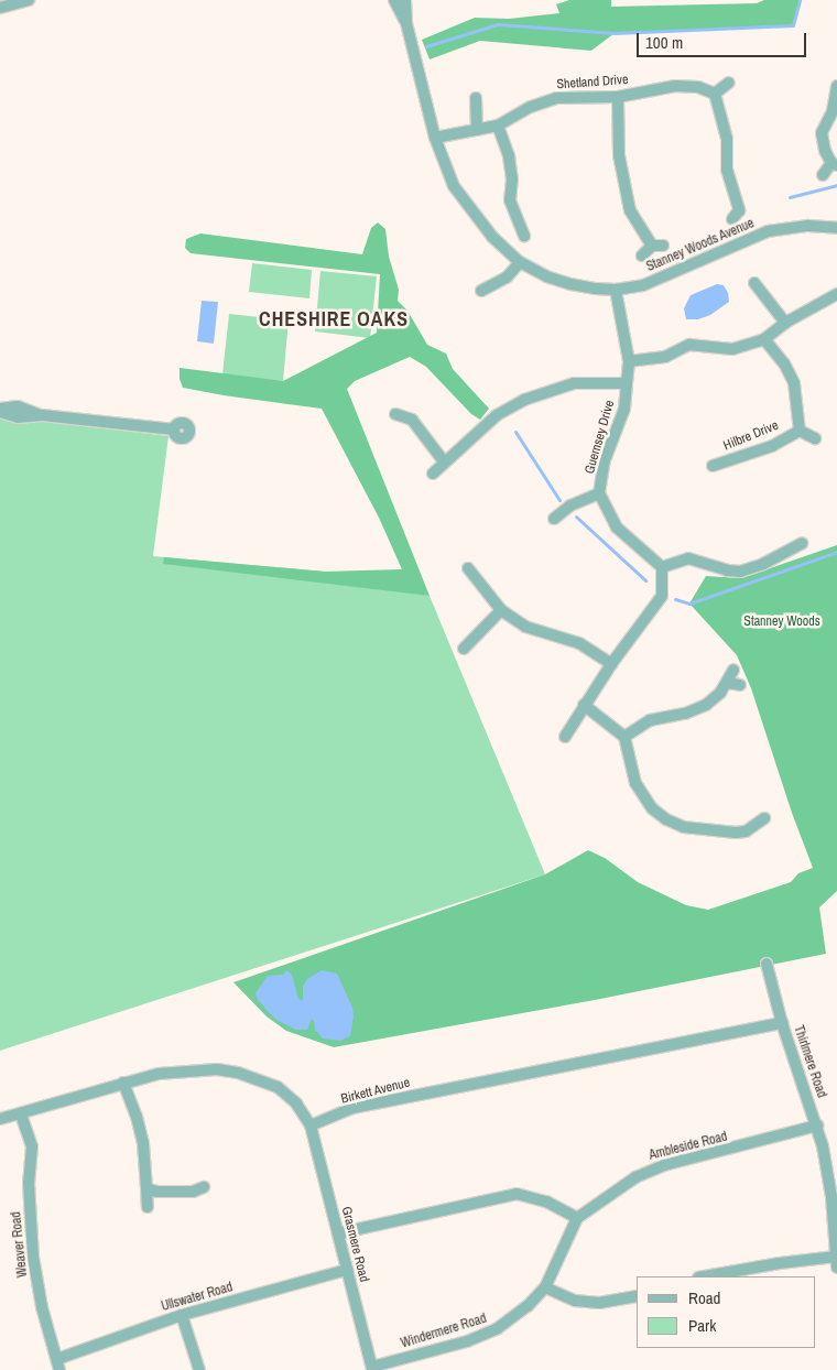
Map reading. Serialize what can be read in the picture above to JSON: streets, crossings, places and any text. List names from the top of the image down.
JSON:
{
  "streets": {
    "street": [
      "Shetland Drive",
      "Stanney Woods Avenue",
      "Hilbre Drive",
      "Guernsey Drive",
      "Thirlmere Road",
      "Birkett Avenue",
      "Ambleside Road",
      "Weaver Road",
      "Grasmere Road",
      "Ullswater Road",
      "Windermere Road"
    ]
  },
  "crossings": [
    ["Shetland Drive", "Stanney Woods Avenue"],
    ["Stanney Woods Avenue", "Guernsey Drive"],
    ["Thirlmere Road", "Birkett Avenue"],
    ["Thirlmere Road", "Ambleside Road"],
    ["Birkett Avenue", "Grasmere Road"],
    ["Ambleside Road", "Windermere Road"],
    ["Weaver Road", "Ullswater Road"],
    ["Grasmere Road", "Ullswater Road"],
    ["Grasmere Road", "Windermere Road"]
  ],
  "districts": ["CHESHIRE OAKS"],
  "parks": ["Stanney Woods"],
  "legend": ["Road", "Park"],
  "scale_bar": "100 m"
}
